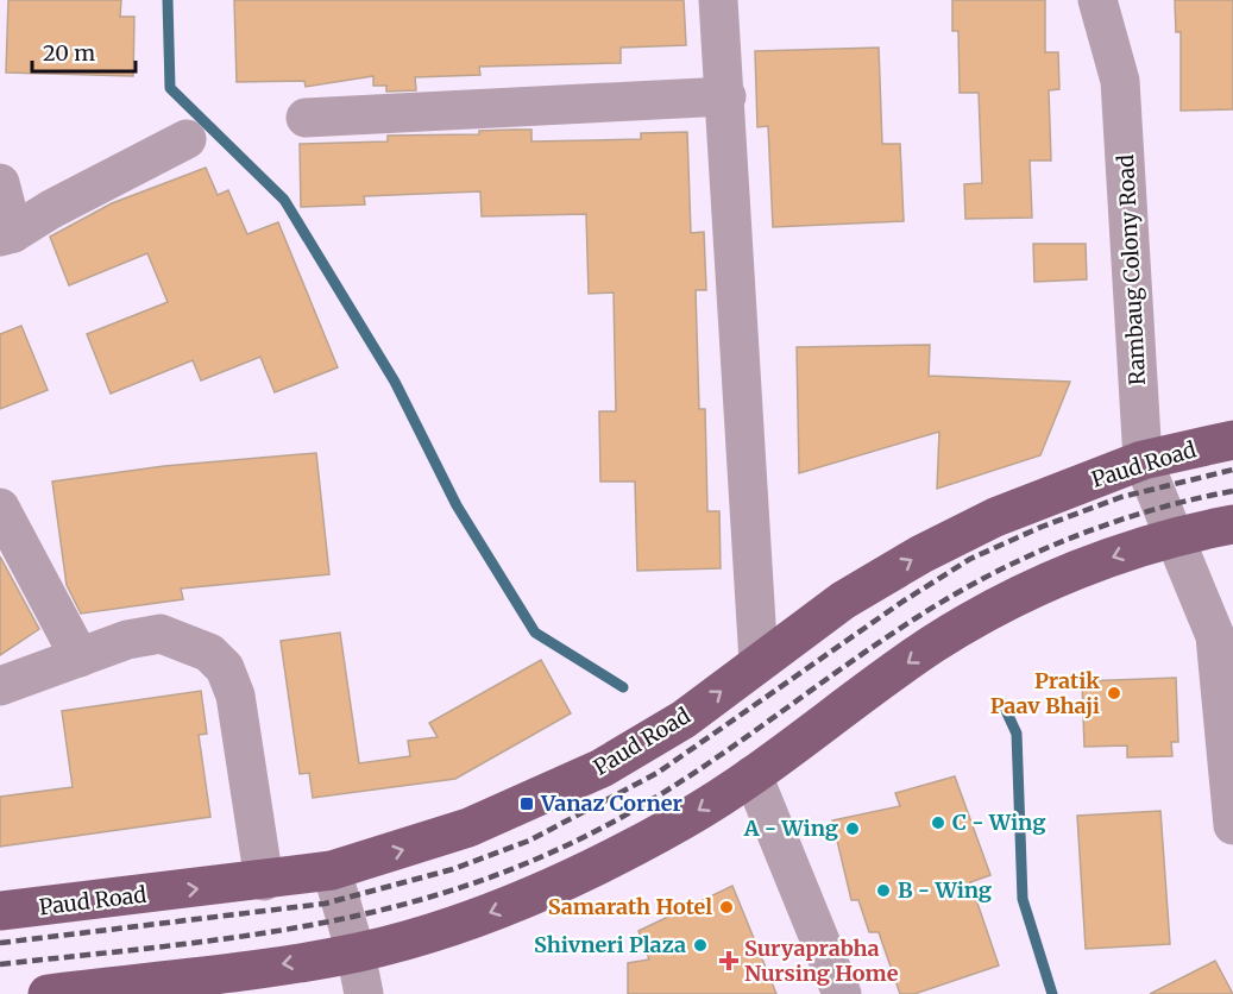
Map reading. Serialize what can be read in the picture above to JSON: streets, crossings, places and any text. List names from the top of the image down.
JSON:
{
  "streets": {
    "main road": ["Paud Road"],
    "street": ["Rambaug Colony Road"]
  },
  "crossings": [
    ["Rambaug Colony Road", "Paud Road"]
  ],
  "places": {
    "other": [
      "Pratik Paav Bhaji",
      "C - Wing",
      "A - Wing",
      "B - Wing",
      "Samarath Hotel",
      "Shivneri Plaza"
    ],
    "transit": ["Vanaz Corner"],
    "health": ["Suryaprabha Nursing Home"]
  },
  "scale_bar": "20 m"
}
